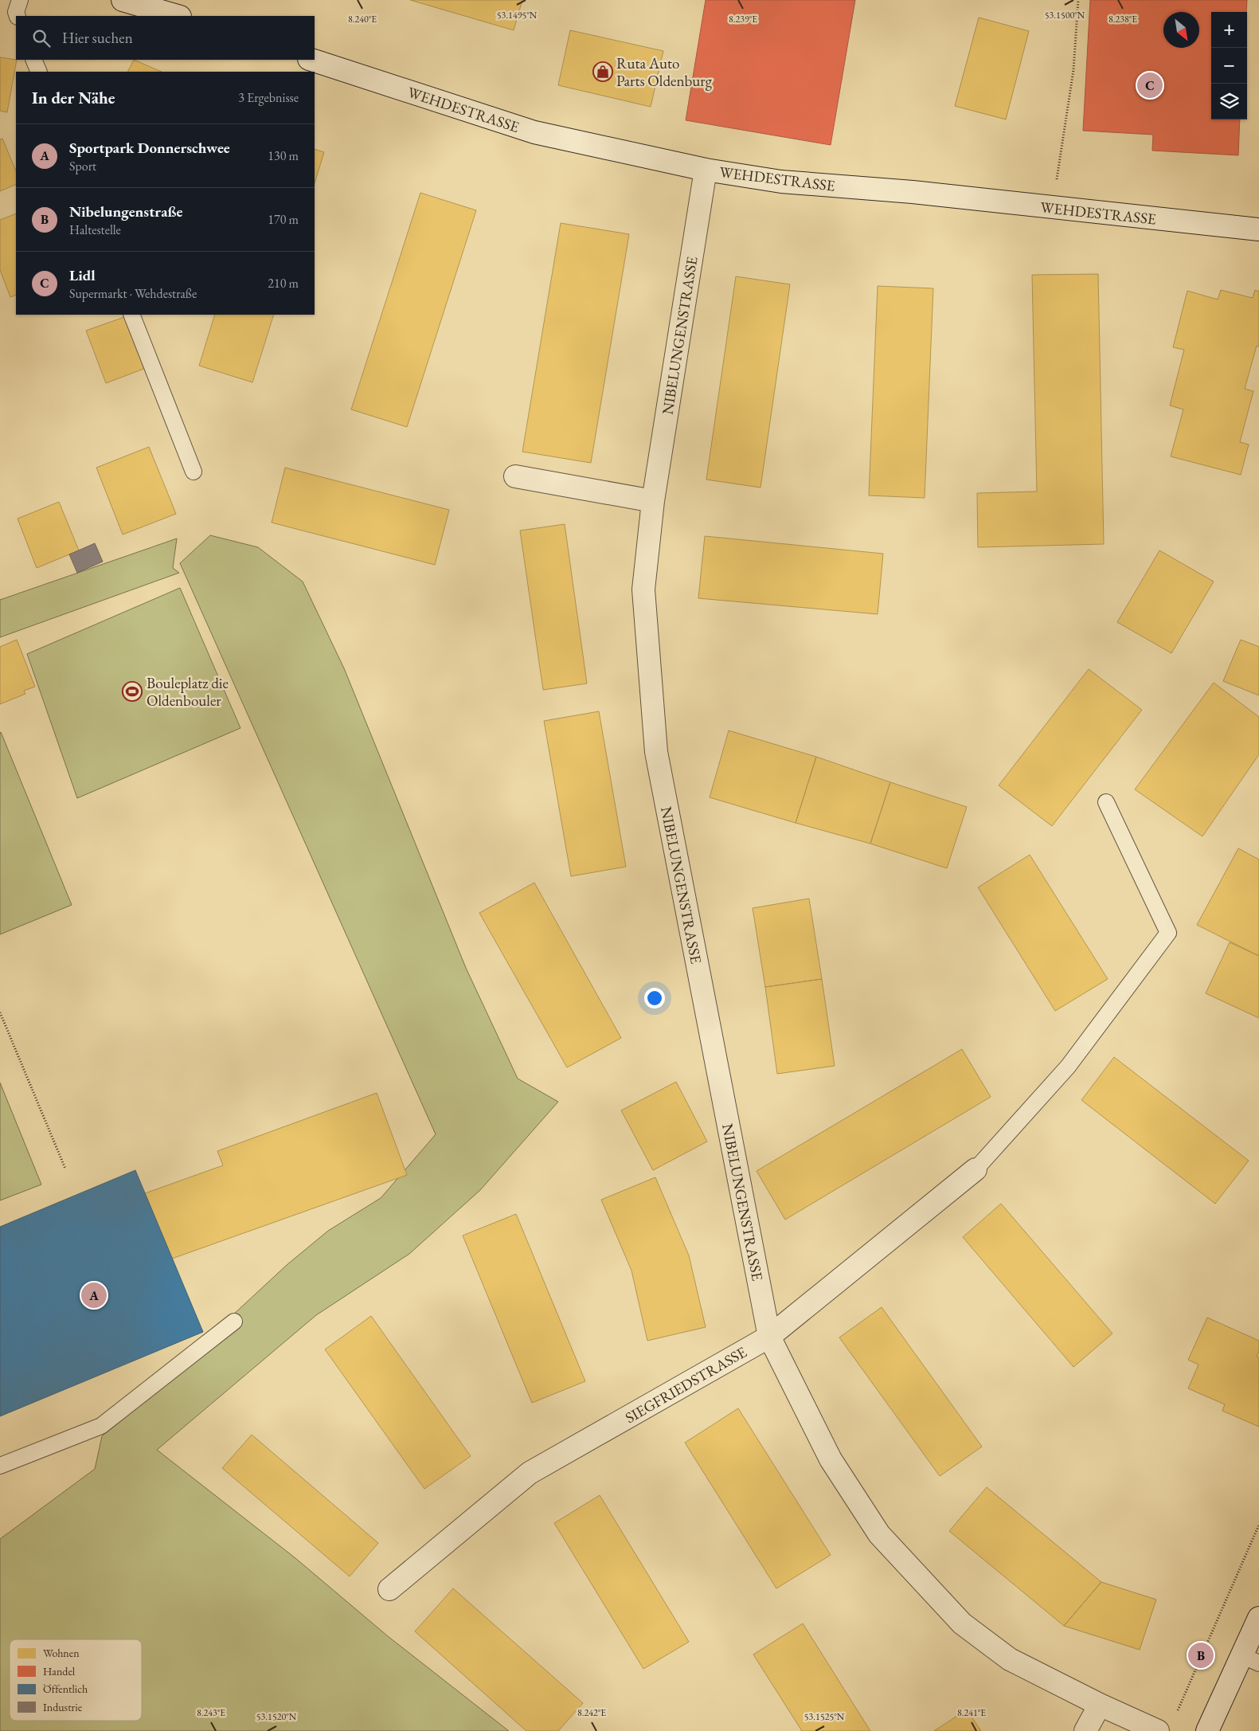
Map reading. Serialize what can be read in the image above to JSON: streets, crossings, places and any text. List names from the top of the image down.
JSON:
{
  "streets": {
    "street": ["WEHDESTRASSE", "NIBELUNGENSTRASSE", "SIEGFRIEDSTRASSE"]
  },
  "crossings": [
    ["WEHDESTRASSE", "NIBELUNGENSTRASSE"],
    ["NIBELUNGENSTRASSE", "SIEGFRIEDSTRASSE"]
  ],
  "places": {
    "shop": ["Ruta Auto Parts Oldenburg"],
    "sports": ["Bouleplatz die Oldenbouler"]
  },
  "legend": [
    "Wohnen",
    "Handel",
    "Öffentlich",
    "Industrie"
  ],
  "north": "bottom right",
  "page": {
    "map_buttons": ["+", "−"],
    "search": "Hier suchen",
    "pins": ["C", "A", "B"],
    "heading": ["In der Nähe", "3 Ergebnisse"],
    "list": [
      {
        "mark": "A",
        "name": "Sportpark Donnerschwee",
        "note": "Sport",
        "value": "130 m"
      },
      {
        "mark": "B",
        "name": "Nibelungenstraße",
        "note": "Haltestelle",
        "value": "170 m"
      },
      {
        "mark": "C",
        "name": "Lidl",
        "note": "Supermarkt · Wehdestraße",
        "value": "210 m"
      }
    ]
  },
  "coordinates": [
    "53.1495°N",
    "53.1500°N",
    "8.238°E",
    "8.240°E",
    "8.239°E",
    "8.243°E",
    "8.242°E",
    "8.241°E",
    "53.1520°N",
    "53.1525°N"
  ]
}
